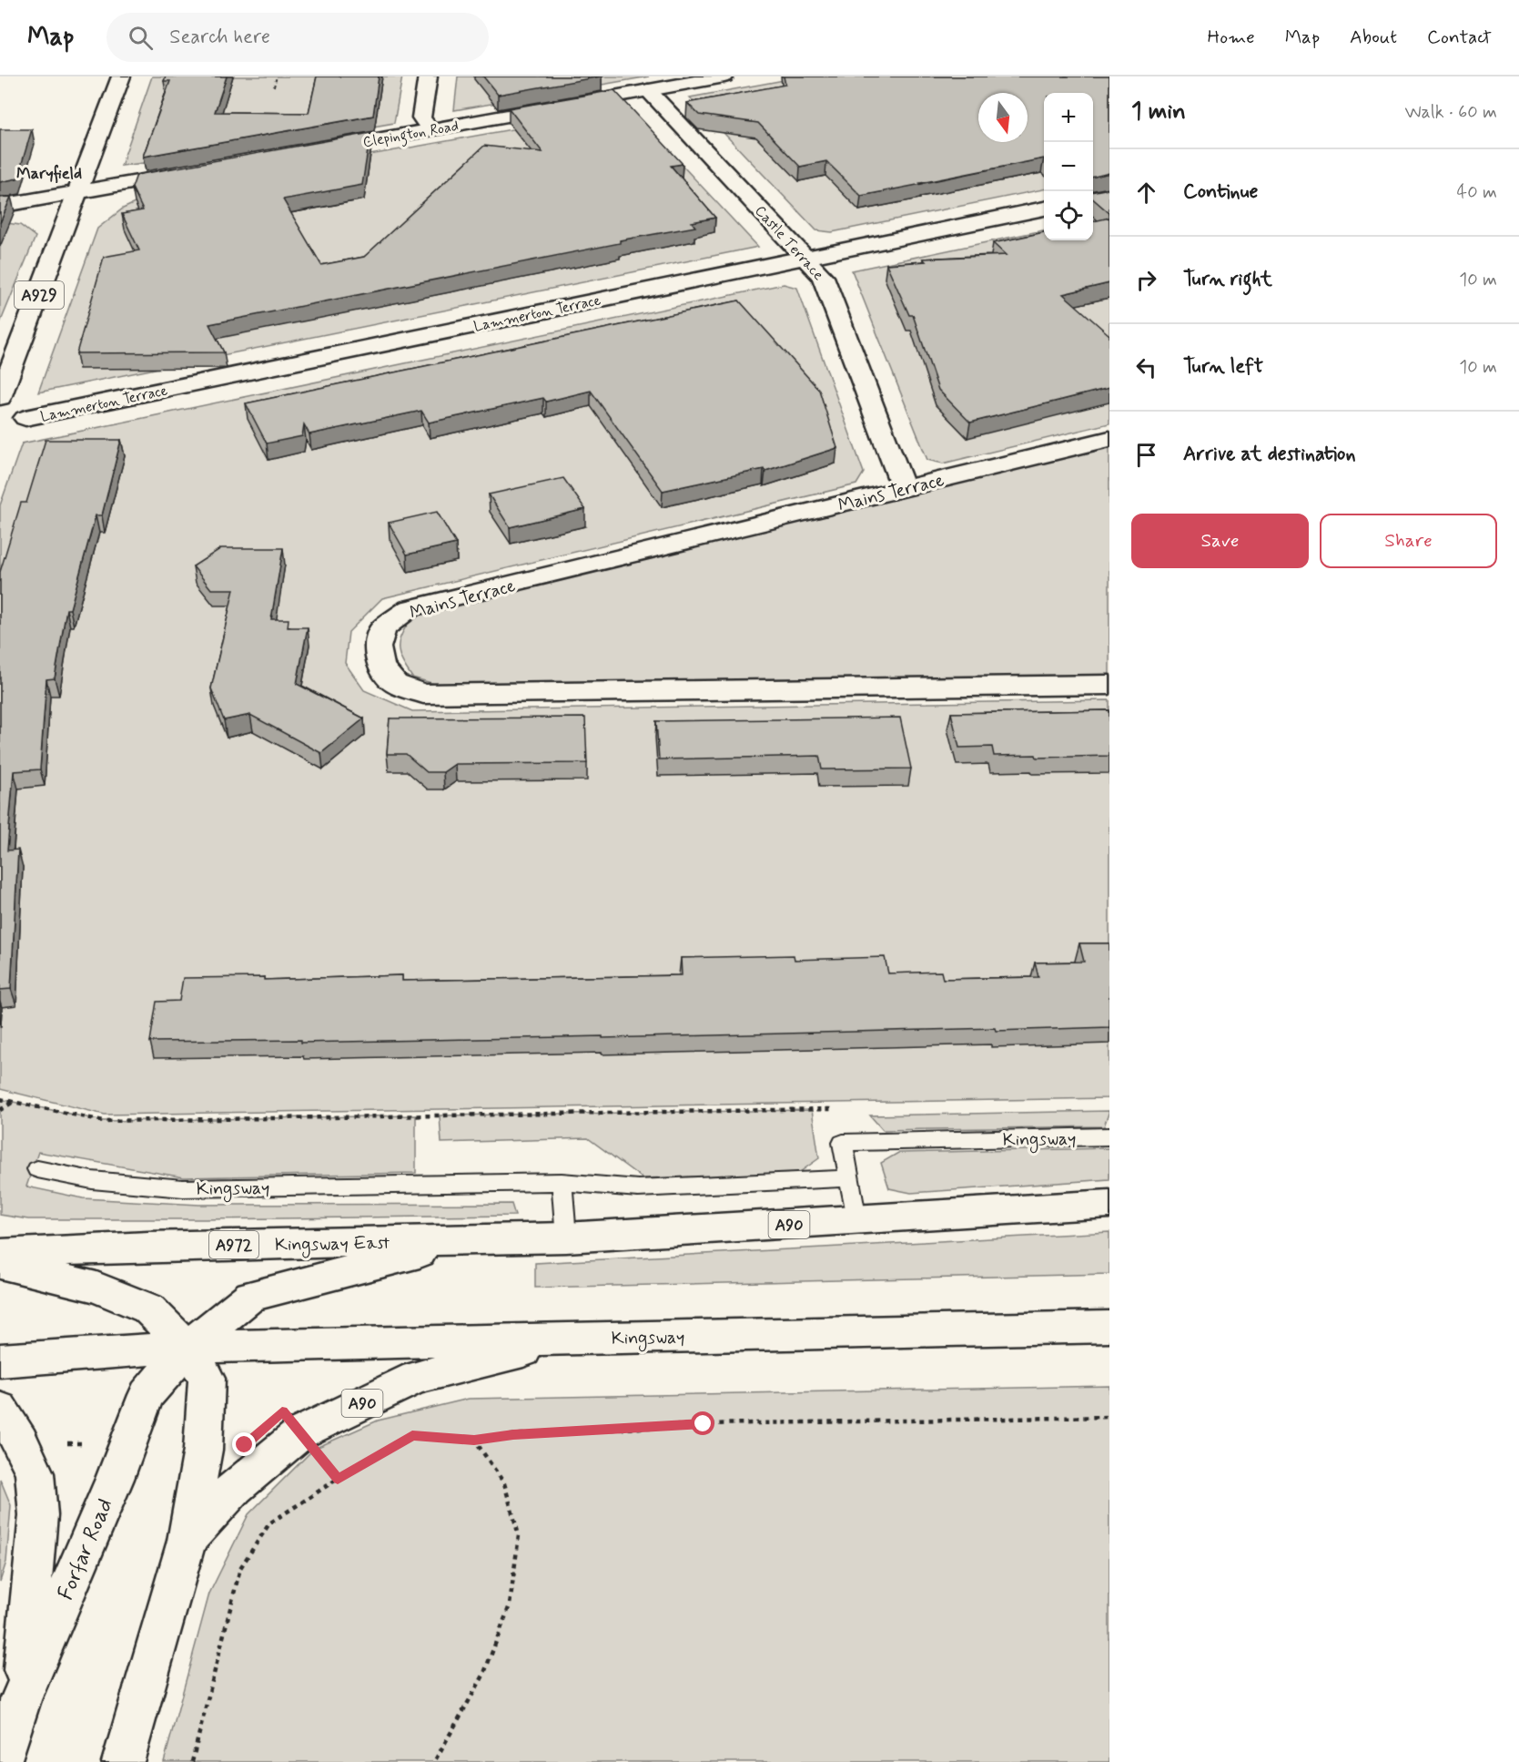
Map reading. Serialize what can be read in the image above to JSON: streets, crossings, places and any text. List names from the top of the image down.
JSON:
{
  "streets": {
    "main road": [
      "Clepington Road",
      "Castle Terrace",
      "A929",
      "Lammerton Terrace",
      "Mains Terrace",
      "Kingsway",
      "A90",
      "Kingsway East",
      "A972",
      "Forfar Road"
    ]
  },
  "crossings": [
    ["Clepington Road", "Castle Terrace"],
    ["Castle Terrace", "Lammerton Terrace"],
    ["Castle Terrace", "Mains Terrace"],
    ["Kingsway", "A90"],
    ["Kingsway", "Forfar Road"],
    ["A90", "Kingsway East"],
    ["A90", "Forfar Road"],
    ["Kingsway East", "Forfar Road"]
  ],
  "districts": ["Maryfield"],
  "north": "bottom",
  "page": {
    "header": "Map",
    "search": "Search here",
    "nav": [
      "Home",
      "Map",
      "About",
      "Contact"
    ],
    "heading": ["1 min", "Walk · 60 m"],
    "map_buttons": ["+", "−"],
    "list": [
      ["Continue", "40 m"],
      ["Turn right", "10 m"],
      ["Turn left", "10 m"],
      "Arrive at destination"
    ],
    "buttons": ["Save", "Share"]
  }
}
